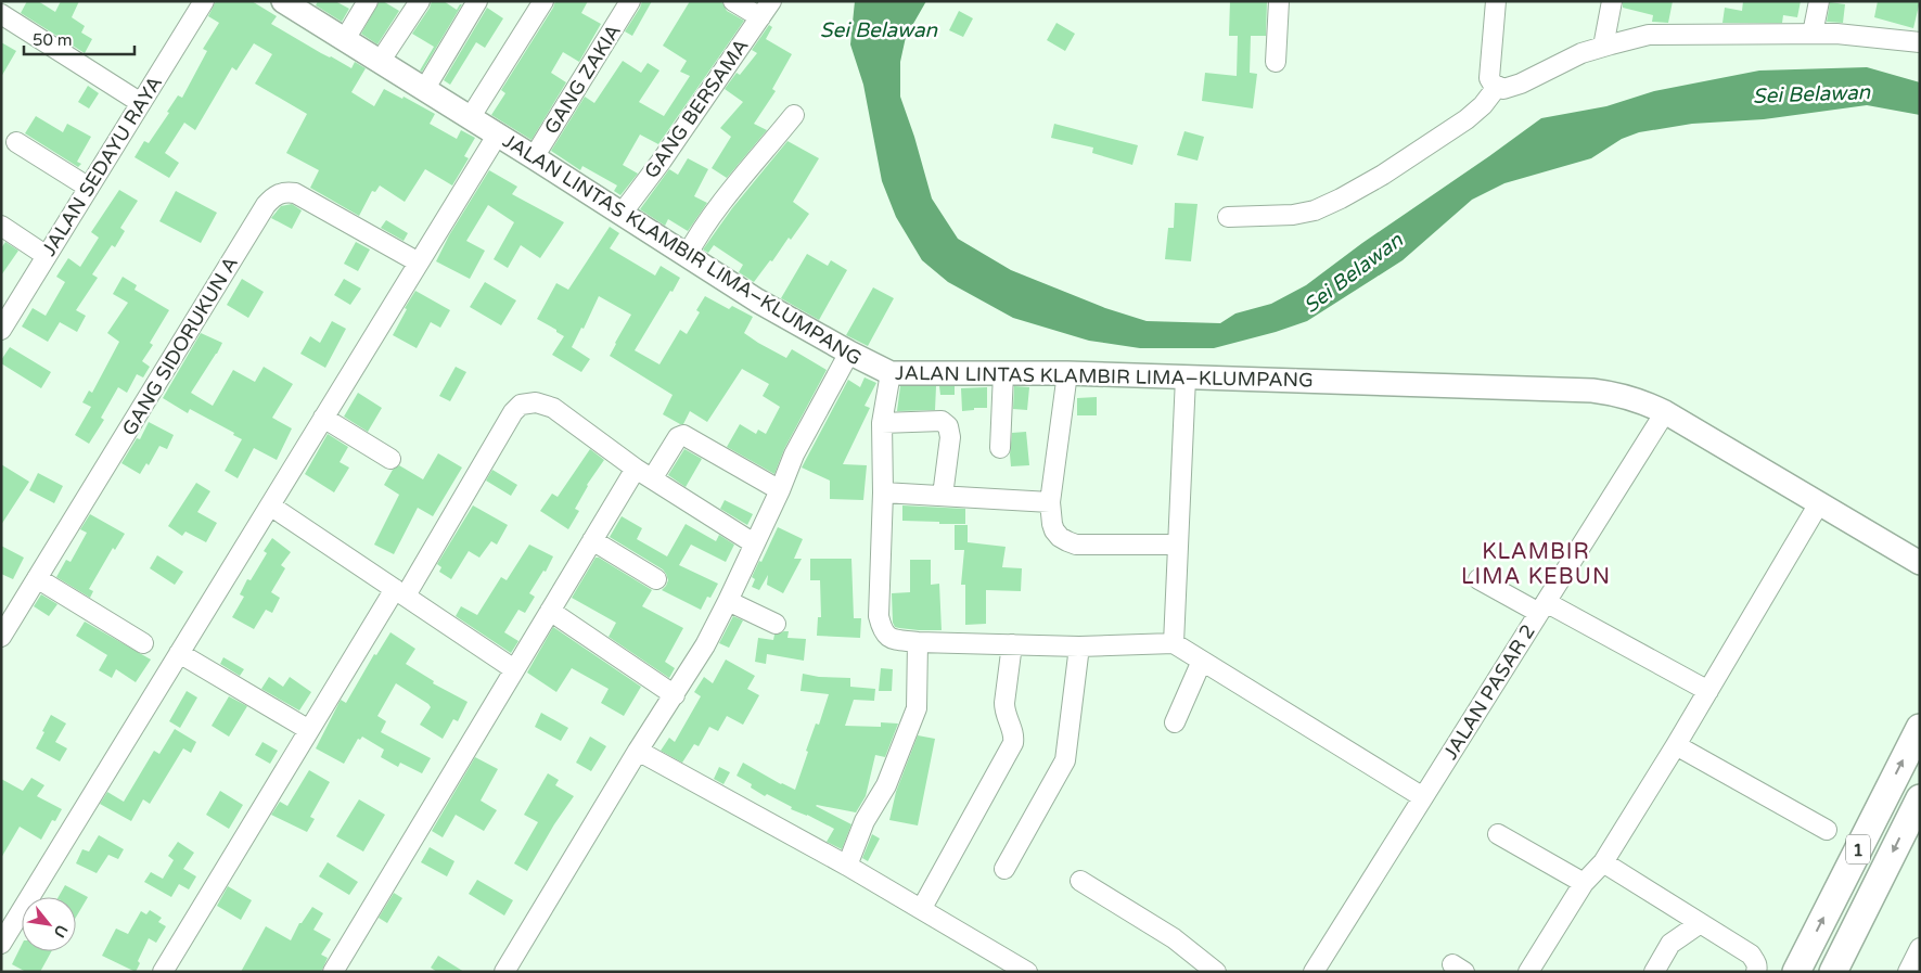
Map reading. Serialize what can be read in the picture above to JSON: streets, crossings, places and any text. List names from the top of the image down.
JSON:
{
  "streets": {
    "highway": ["1"],
    "main road": ["JALAN LINTAS KLAMBIR LIMA–KLUMPANG"],
    "street": [
      "GANG ZAKIA",
      "GANG BERSAMA",
      "JALAN SEDAYU RAYA",
      "GANG SIDORUKUN A",
      "JALAN PASAR 2"
    ]
  },
  "crossings": [
    ["GANG ZAKIA", "JALAN LINTAS KLAMBIR LIMA–KLUMPANG"],
    ["GANG BERSAMA", "JALAN LINTAS KLAMBIR LIMA–KLUMPANG"],
    ["JALAN LINTAS KLAMBIR LIMA–KLUMPANG", "JALAN PASAR 2"]
  ],
  "districts": ["KLAMBIR LIMA KEBUN"],
  "water": ["Sei Belawan"],
  "scale_bar": "50 m",
  "north": "bottom right"
}
